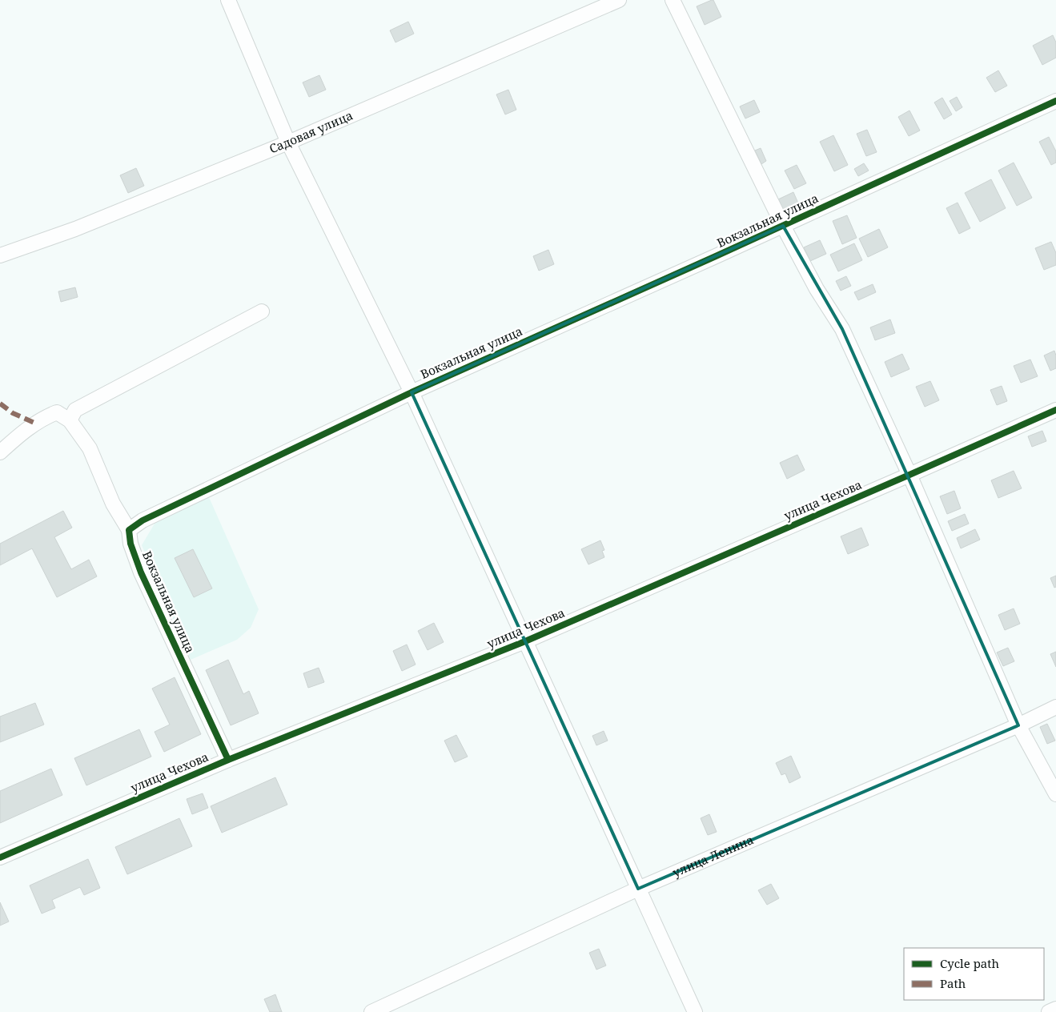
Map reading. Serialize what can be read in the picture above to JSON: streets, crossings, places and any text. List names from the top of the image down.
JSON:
{
  "streets": {
    "street": [
      "Садовая улица",
      "Вокзальная улица",
      "улица Чехова",
      "улица Ленина"
    ]
  },
  "crossings": [
    ["Вокзальная улица", "улица Чехова"]
  ],
  "legend": ["Cycle path", "Path"]
}
